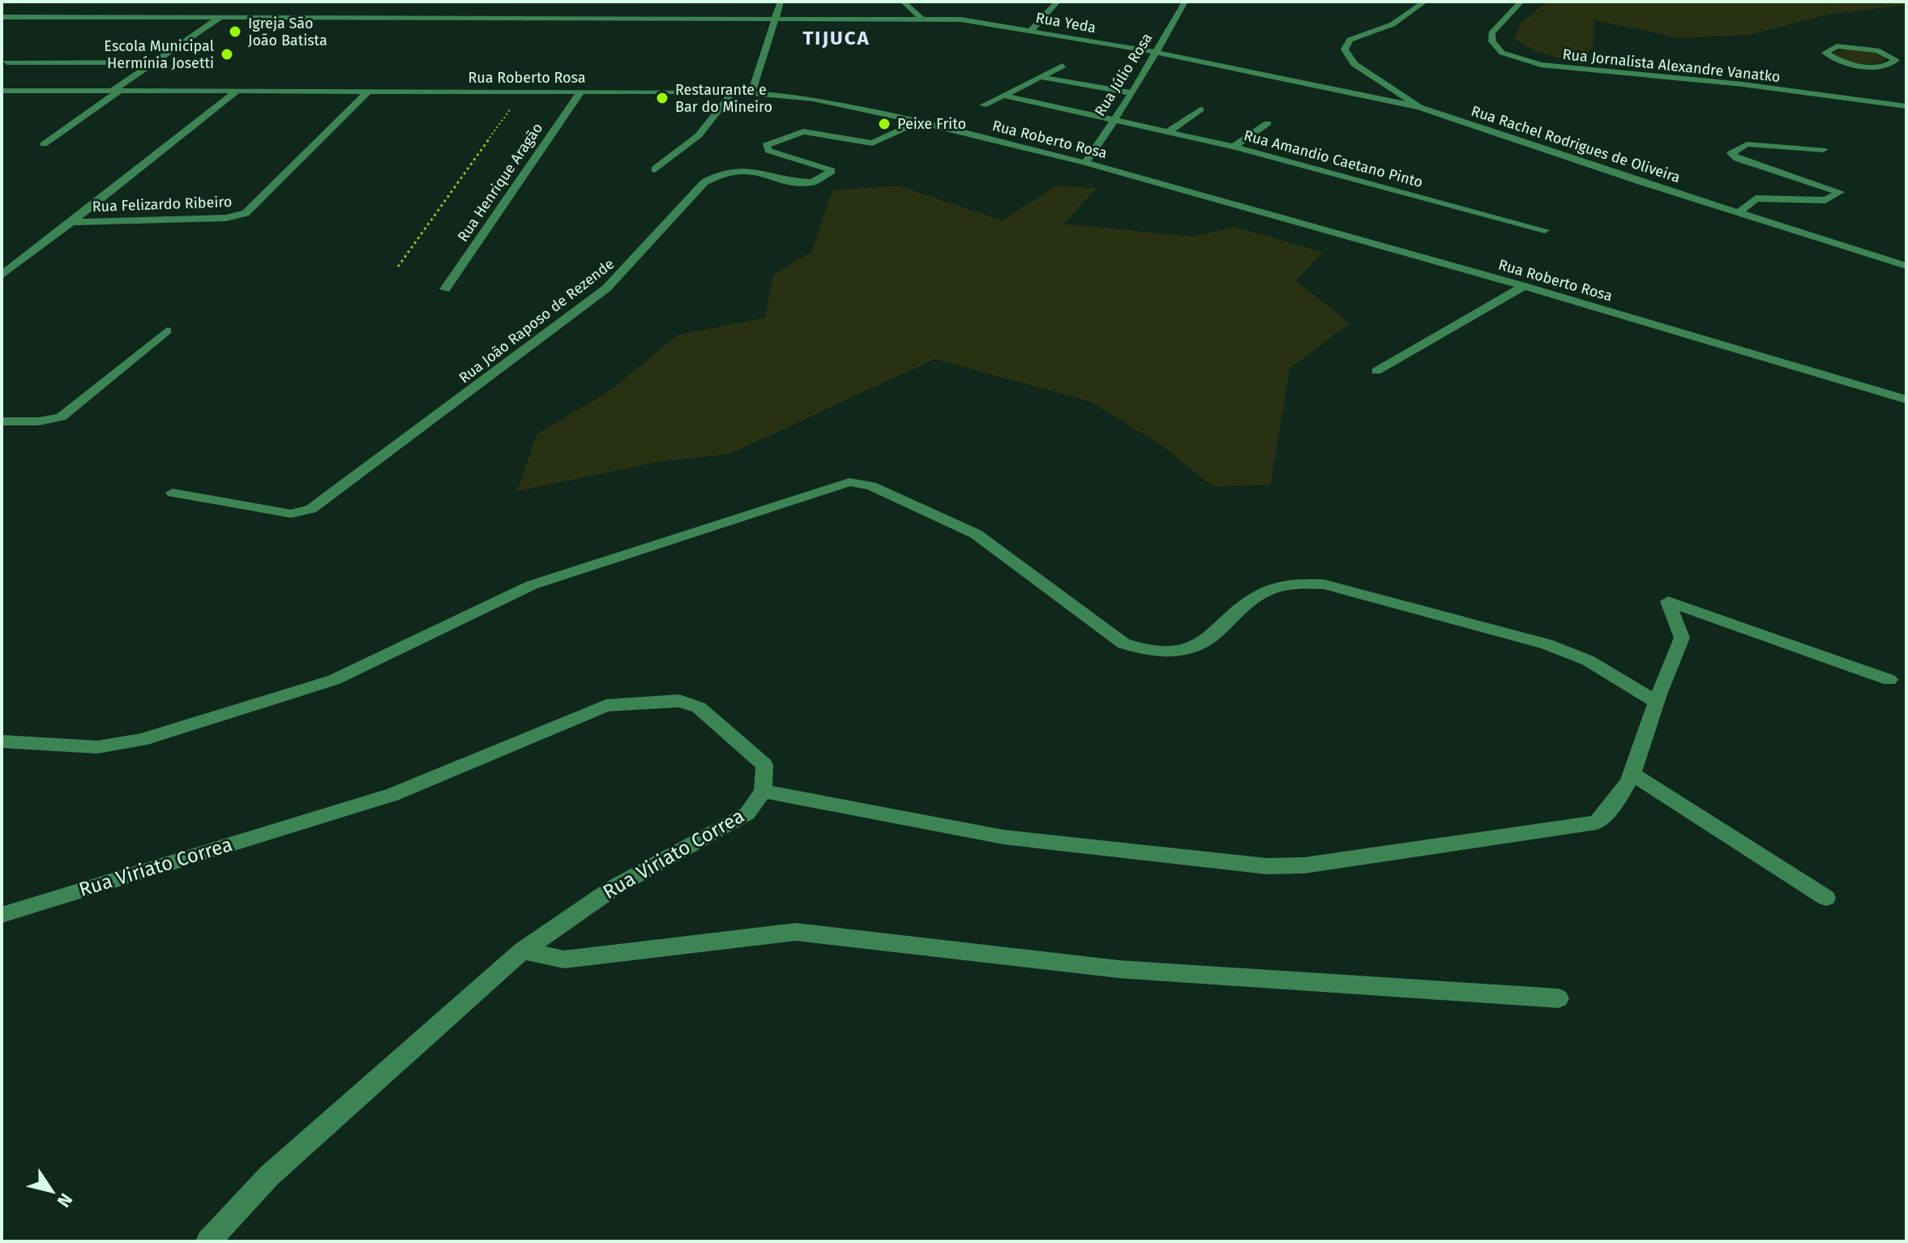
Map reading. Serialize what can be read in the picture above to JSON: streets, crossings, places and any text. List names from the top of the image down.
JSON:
{
  "streets": {
    "street": [
      "Rua Yeda",
      "Rua Jornalista Alexandre Vanatko",
      "Rua Júlio Rosa",
      "Rua Roberto Rosa",
      "Rua Rachel Rodrigues de Oliveira",
      "Rua Amandio Caetano Pinto",
      "Rua Henrique Aragão",
      "Rua Felizardo Ribeiro",
      "Rua João Raposo de Rezende",
      "Rua Viriato Correa"
    ]
  },
  "crossings": [
    ["Rua Yeda", "Rua Júlio Rosa"],
    ["Rua Yeda", "Rua Rachel Rodrigues de Oliveira"],
    ["Rua Júlio Rosa", "Rua Roberto Rosa"],
    ["Rua Júlio Rosa", "Rua Amandio Caetano Pinto"],
    ["Rua Roberto Rosa", "Rua Henrique Aragão"],
    ["Rua Roberto Rosa", "Rua Felizardo Ribeiro"],
    ["Rua Roberto Rosa", "Rua João Raposo de Rezende"]
  ],
  "districts": ["TIJUCA"],
  "places": [
    "Igreja São João Batista",
    "Escola Municipal Hermínia Josetti",
    "Restaurante e Bar do Mineiro",
    "Peixe Frito"
  ],
  "north": "bottom right"
}
